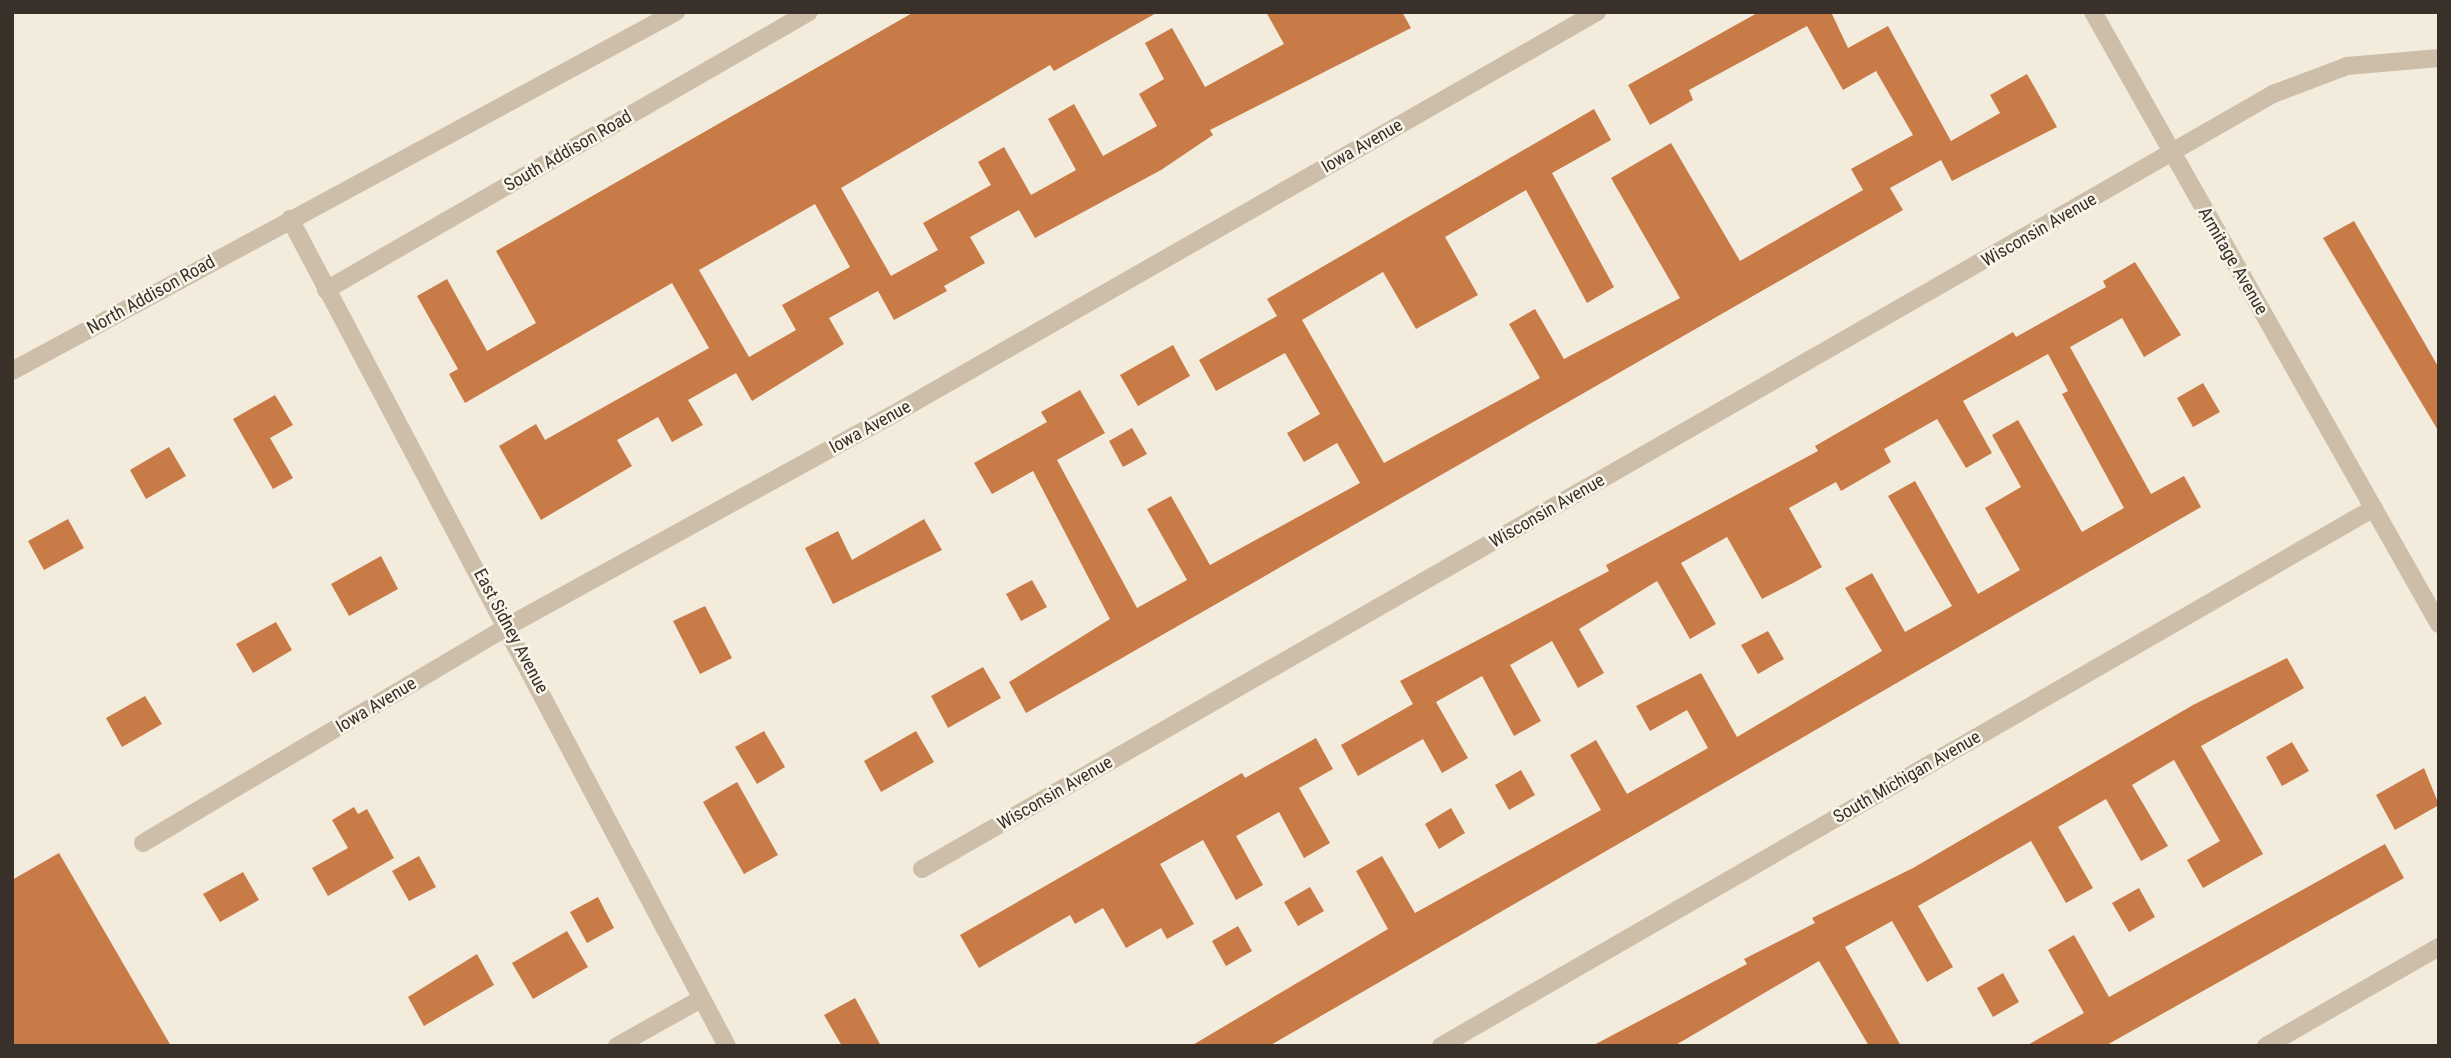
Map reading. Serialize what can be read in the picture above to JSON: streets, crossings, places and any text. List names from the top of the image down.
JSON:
{
  "streets": {
    "street": [
      "Iowa Avenue",
      "South Addison Road",
      "Wisconsin Avenue",
      "Armitage Avenue",
      "North Addison Road",
      "East Sidney Avenue",
      "South Michigan Avenue"
    ]
  },
  "crossings": [
    ["Iowa Avenue", "East Sidney Avenue"],
    ["South Addison Road", "East Sidney Avenue"],
    ["Wisconsin Avenue", "Armitage Avenue"],
    ["Armitage Avenue", "South Michigan Avenue"],
    ["North Addison Road", "East Sidney Avenue"]
  ]
}
